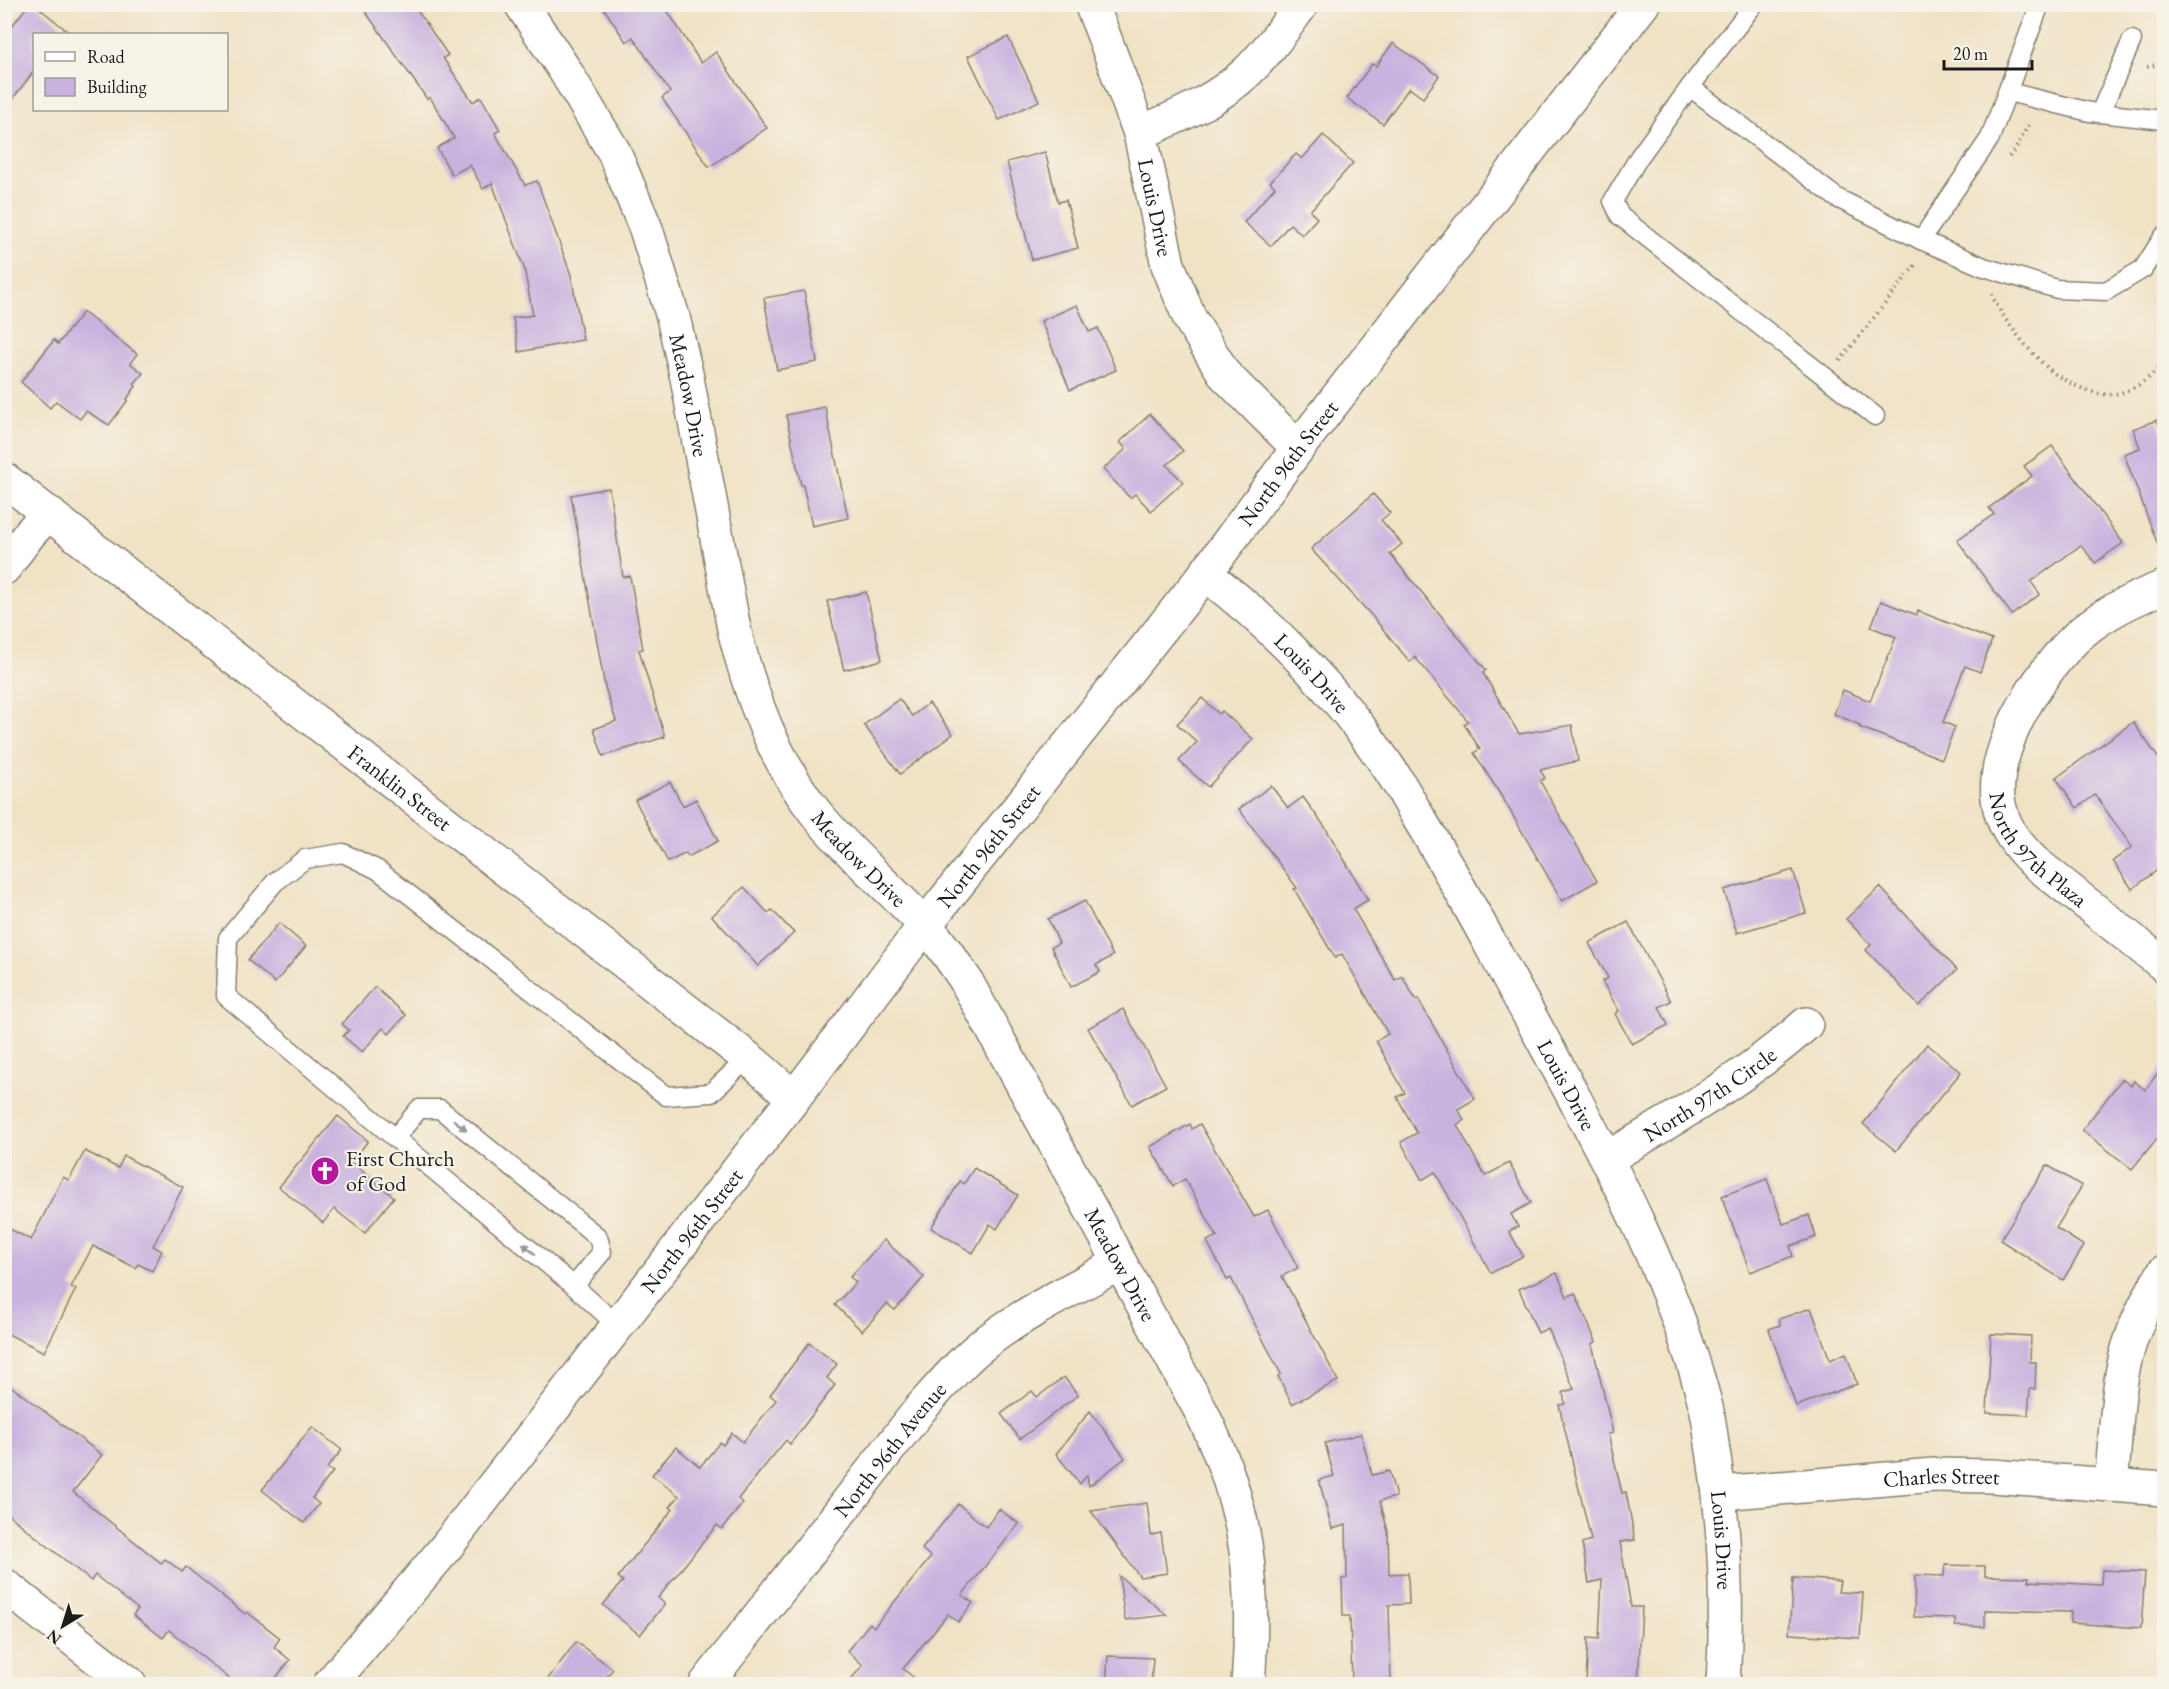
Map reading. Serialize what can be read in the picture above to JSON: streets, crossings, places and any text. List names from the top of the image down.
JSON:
{
  "streets": {
    "street": [
      "Louis Drive",
      "Meadow Drive",
      "North 96th Street",
      "Franklin Street",
      "North 97th Plaza",
      "North 97th Circle",
      "North 96th Avenue",
      "Charles Street"
    ]
  },
  "crossings": [
    ["Louis Drive", "North 96th Street"],
    ["Louis Drive", "North 97th Circle"],
    ["Louis Drive", "Charles Street"],
    ["Meadow Drive", "North 96th Street"],
    ["Meadow Drive", "North 96th Avenue"],
    ["North 96th Street", "Franklin Street"]
  ],
  "places": {
    "church": ["First Church of God"]
  },
  "legend": ["Road", "Building"],
  "scale_bar": "20 m",
  "north": "bottom left"
}
